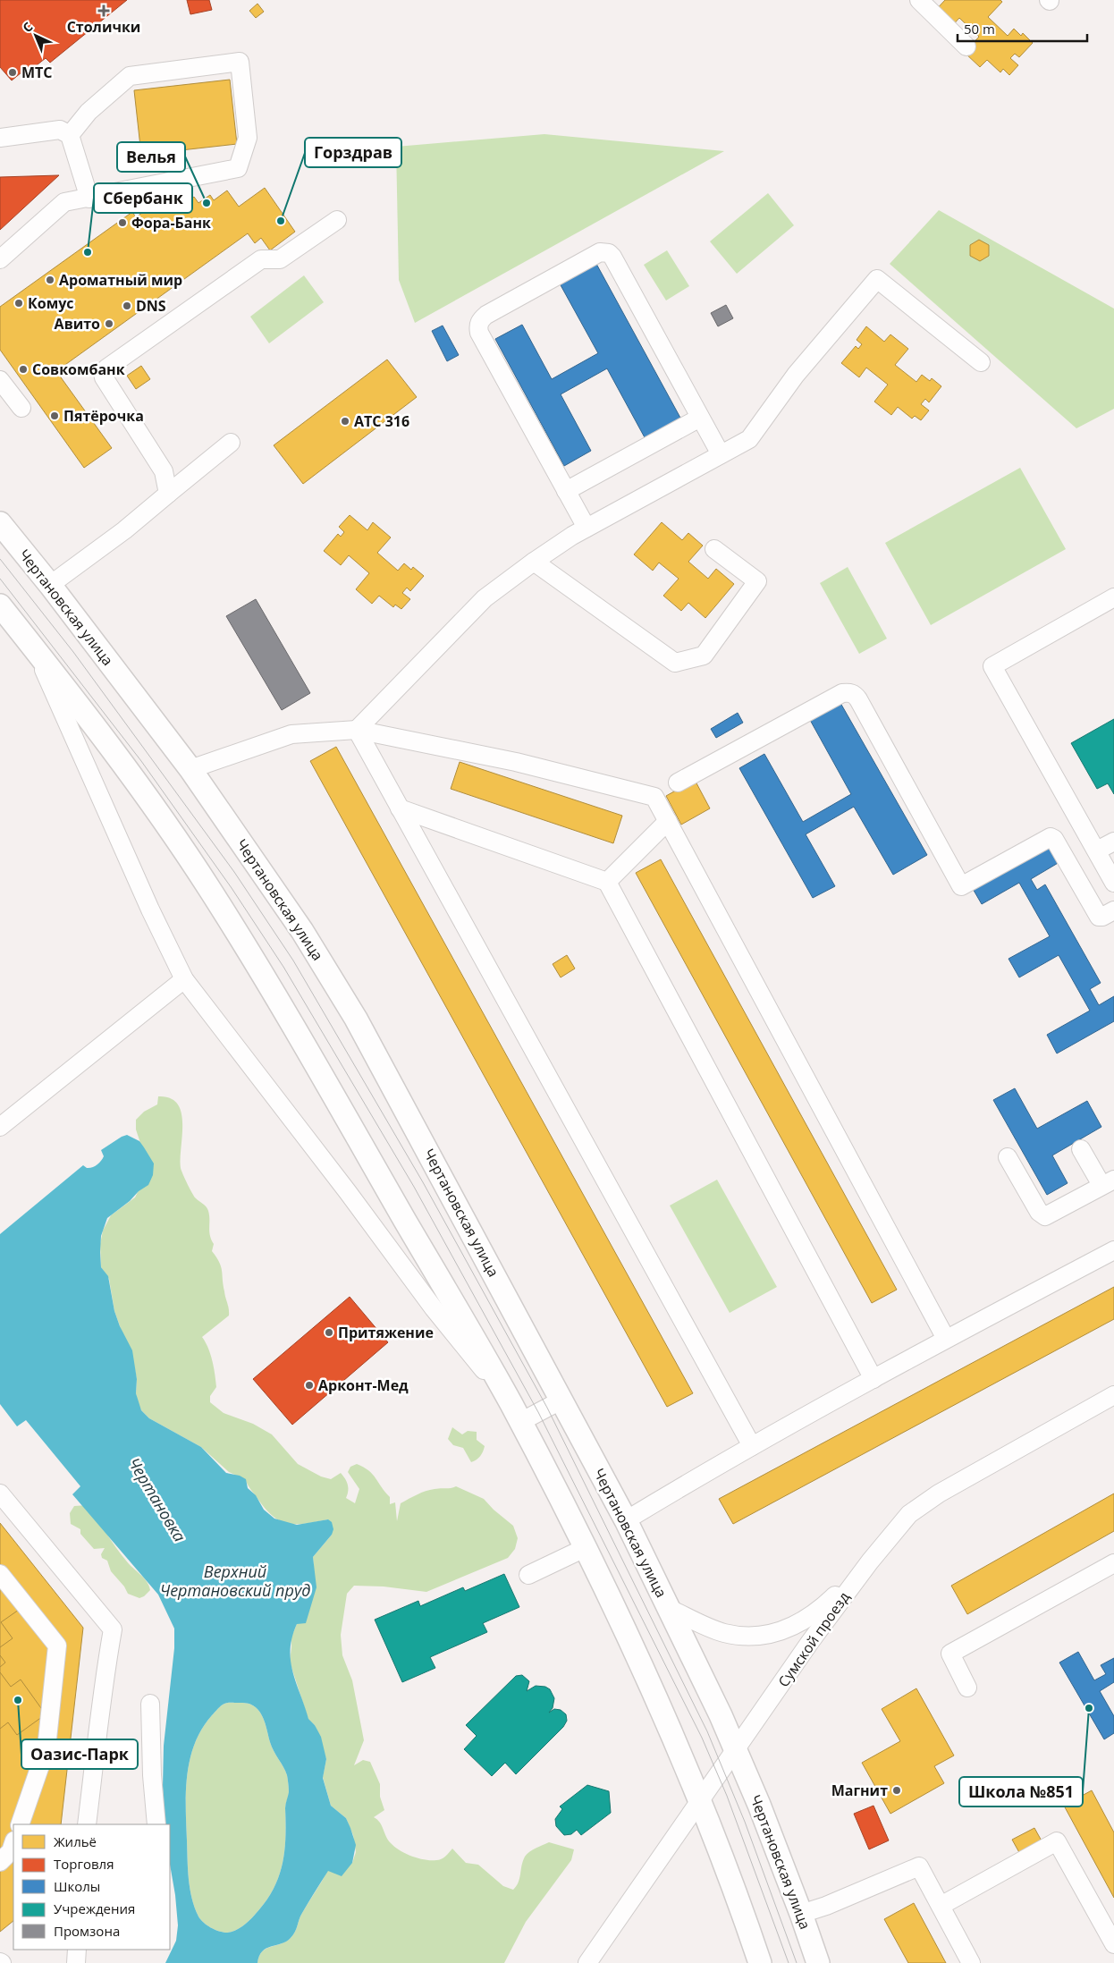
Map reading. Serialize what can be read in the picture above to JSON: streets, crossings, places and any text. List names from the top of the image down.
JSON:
{
  "streets": {
    "main road": ["Чертановская улица"],
    "street": ["Сумской проезд"]
  },
  "crossings": [
    ["Чертановская улица", "Сумской проезд"]
  ],
  "water": ["Чертановка", "Верхний Чертановский пруд"],
  "places": {
    "health": ["Столички"],
    "other": [
      "МТС",
      "Велья",
      "Горздрав",
      "Фора-Банк",
      "Сбербанк",
      "Ароматный мир",
      "Комус",
      "DNS",
      "Авито",
      "Совкомбанк",
      "Пятёрочка",
      "АТС 316",
      "Притяжение",
      "Арконт-Мед",
      "Оазис-Парк",
      "Школа №851",
      "Магнит"
    ]
  },
  "legend": [
    "Жильё",
    "Торговля",
    "Школы",
    "Учреждения",
    "Промзона"
  ],
  "scale_bar": "50 m",
  "north": "top left"
}
